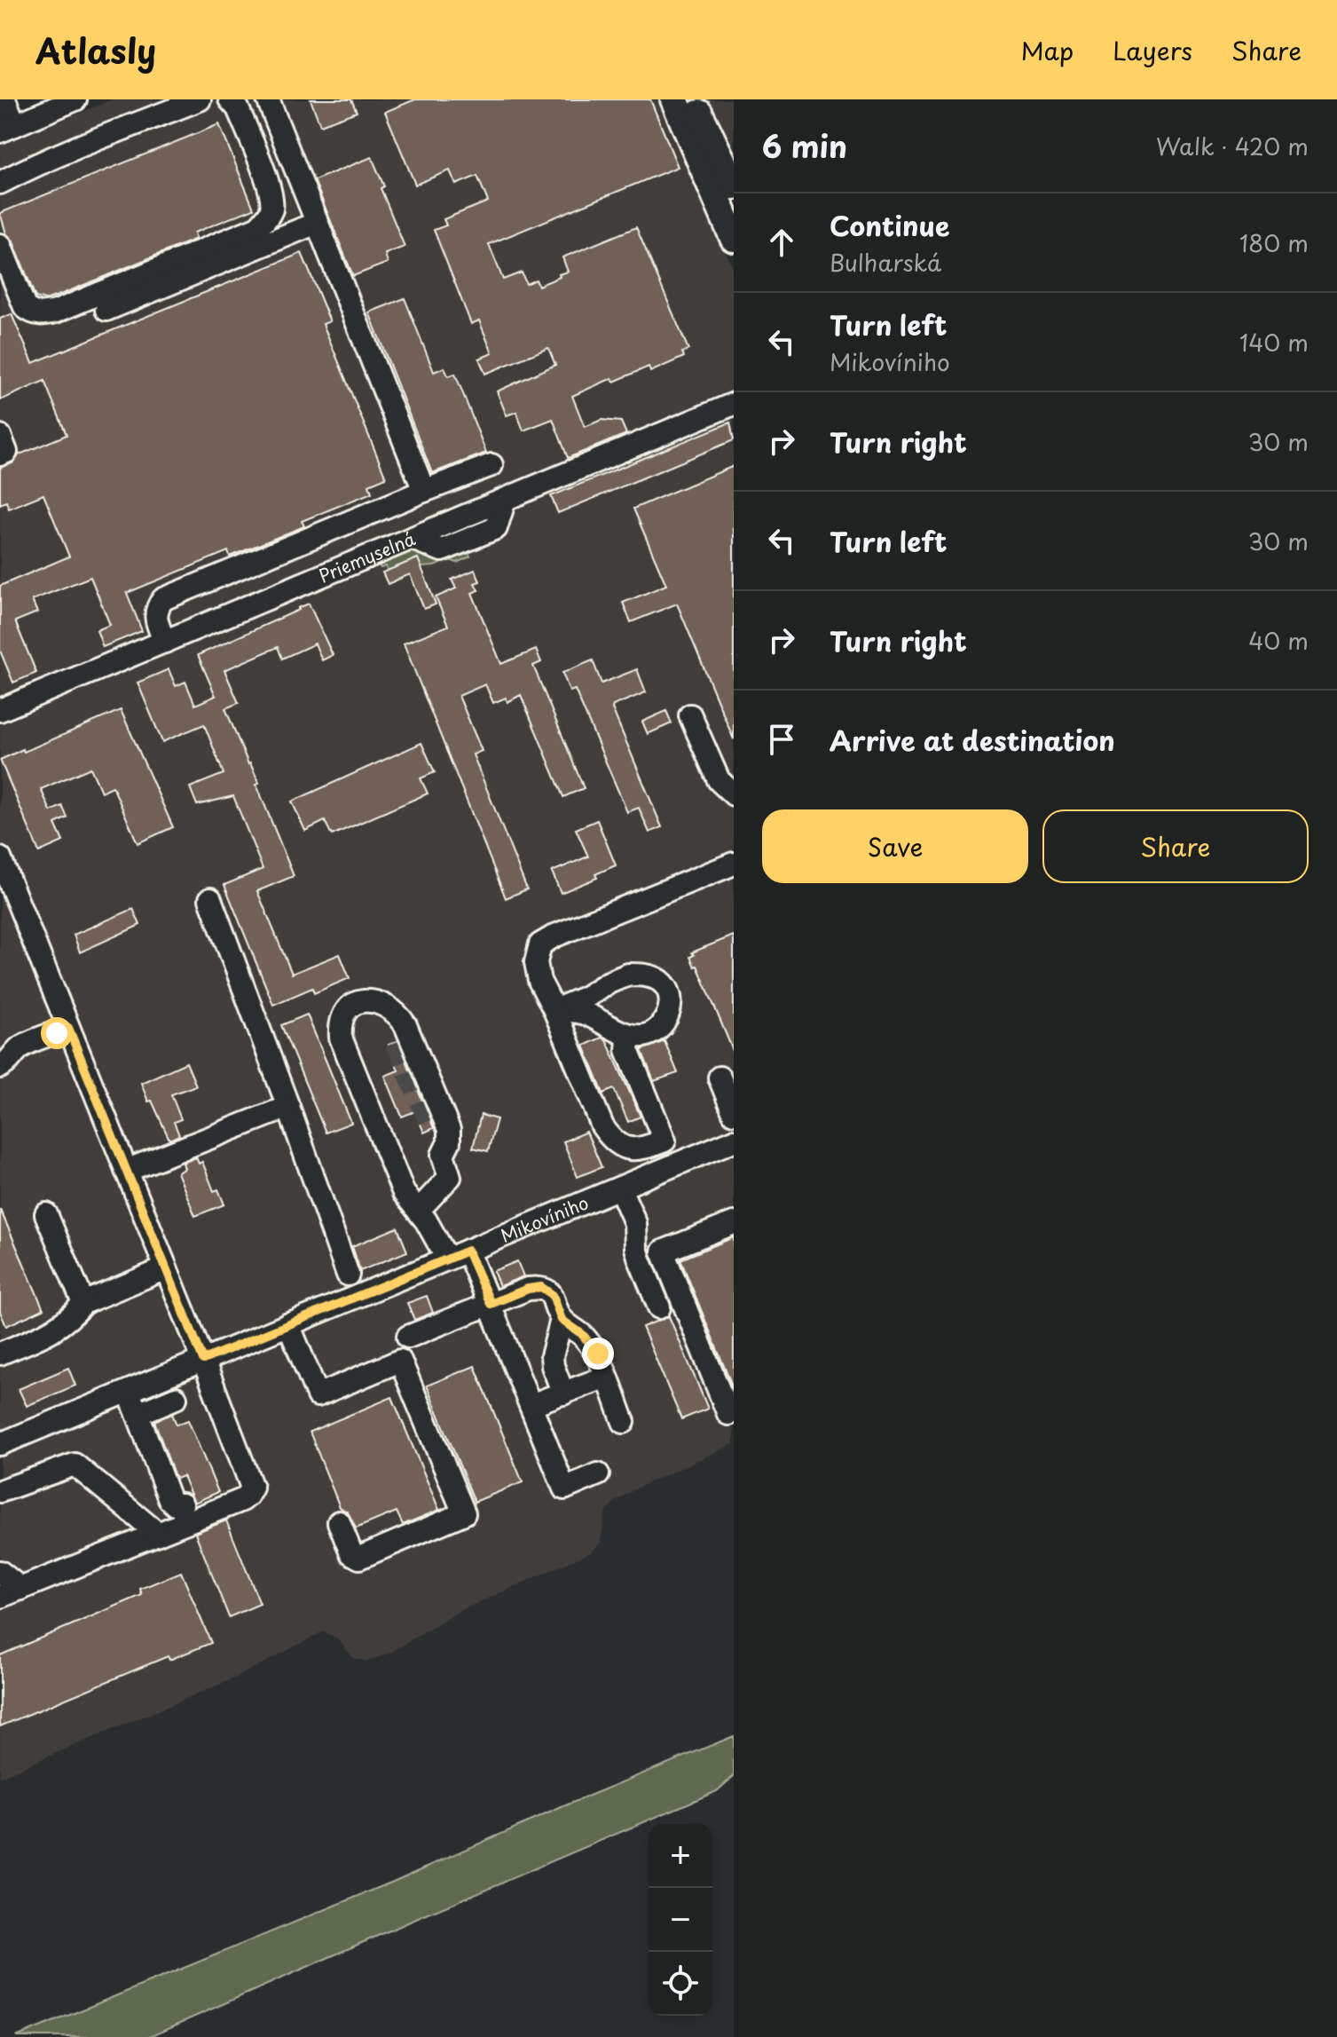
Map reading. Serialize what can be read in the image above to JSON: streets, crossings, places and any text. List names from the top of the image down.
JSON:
{
  "streets": {
    "street": ["Priemyselná", "Mikovíniho"]
  },
  "page": {
    "header": "Atlasly",
    "nav": ["Map", "Layers", "Share"],
    "heading": ["6 min", "Walk · 420 m"],
    "list": [
      ["Continue", "Bulharská", "180 m"],
      ["Turn left", "Mikovíniho", "140 m"],
      ["Turn right", "30 m"],
      ["Turn left", "30 m"],
      ["Turn right", "40 m"],
      "Arrive at destination"
    ],
    "buttons": ["Save", "Share"],
    "map_buttons": ["+", "−"]
  }
}
